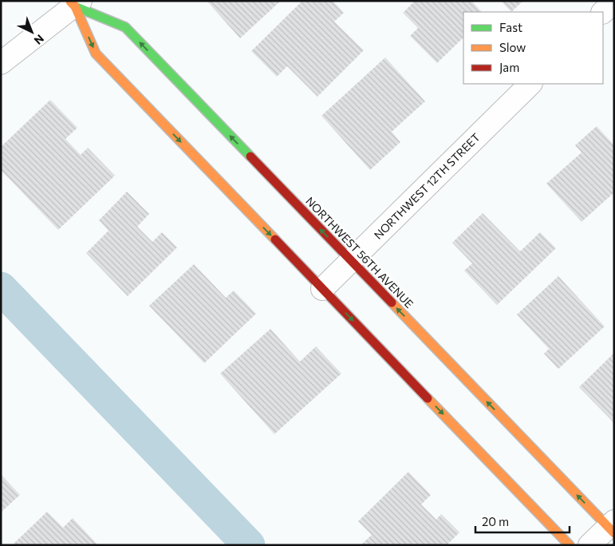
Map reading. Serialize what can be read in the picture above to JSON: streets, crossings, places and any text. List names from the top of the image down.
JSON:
{
  "streets": {
    "street": ["NORTHWEST 12TH STREET", "NORTHWEST 56TH AVENUE"]
  },
  "crossings": [
    ["NORTHWEST 12TH STREET", "NORTHWEST 56TH AVENUE"]
  ],
  "legend": ["Fast", "Slow", "Jam"],
  "scale_bar": "20 m",
  "north": "bottom right"
}
